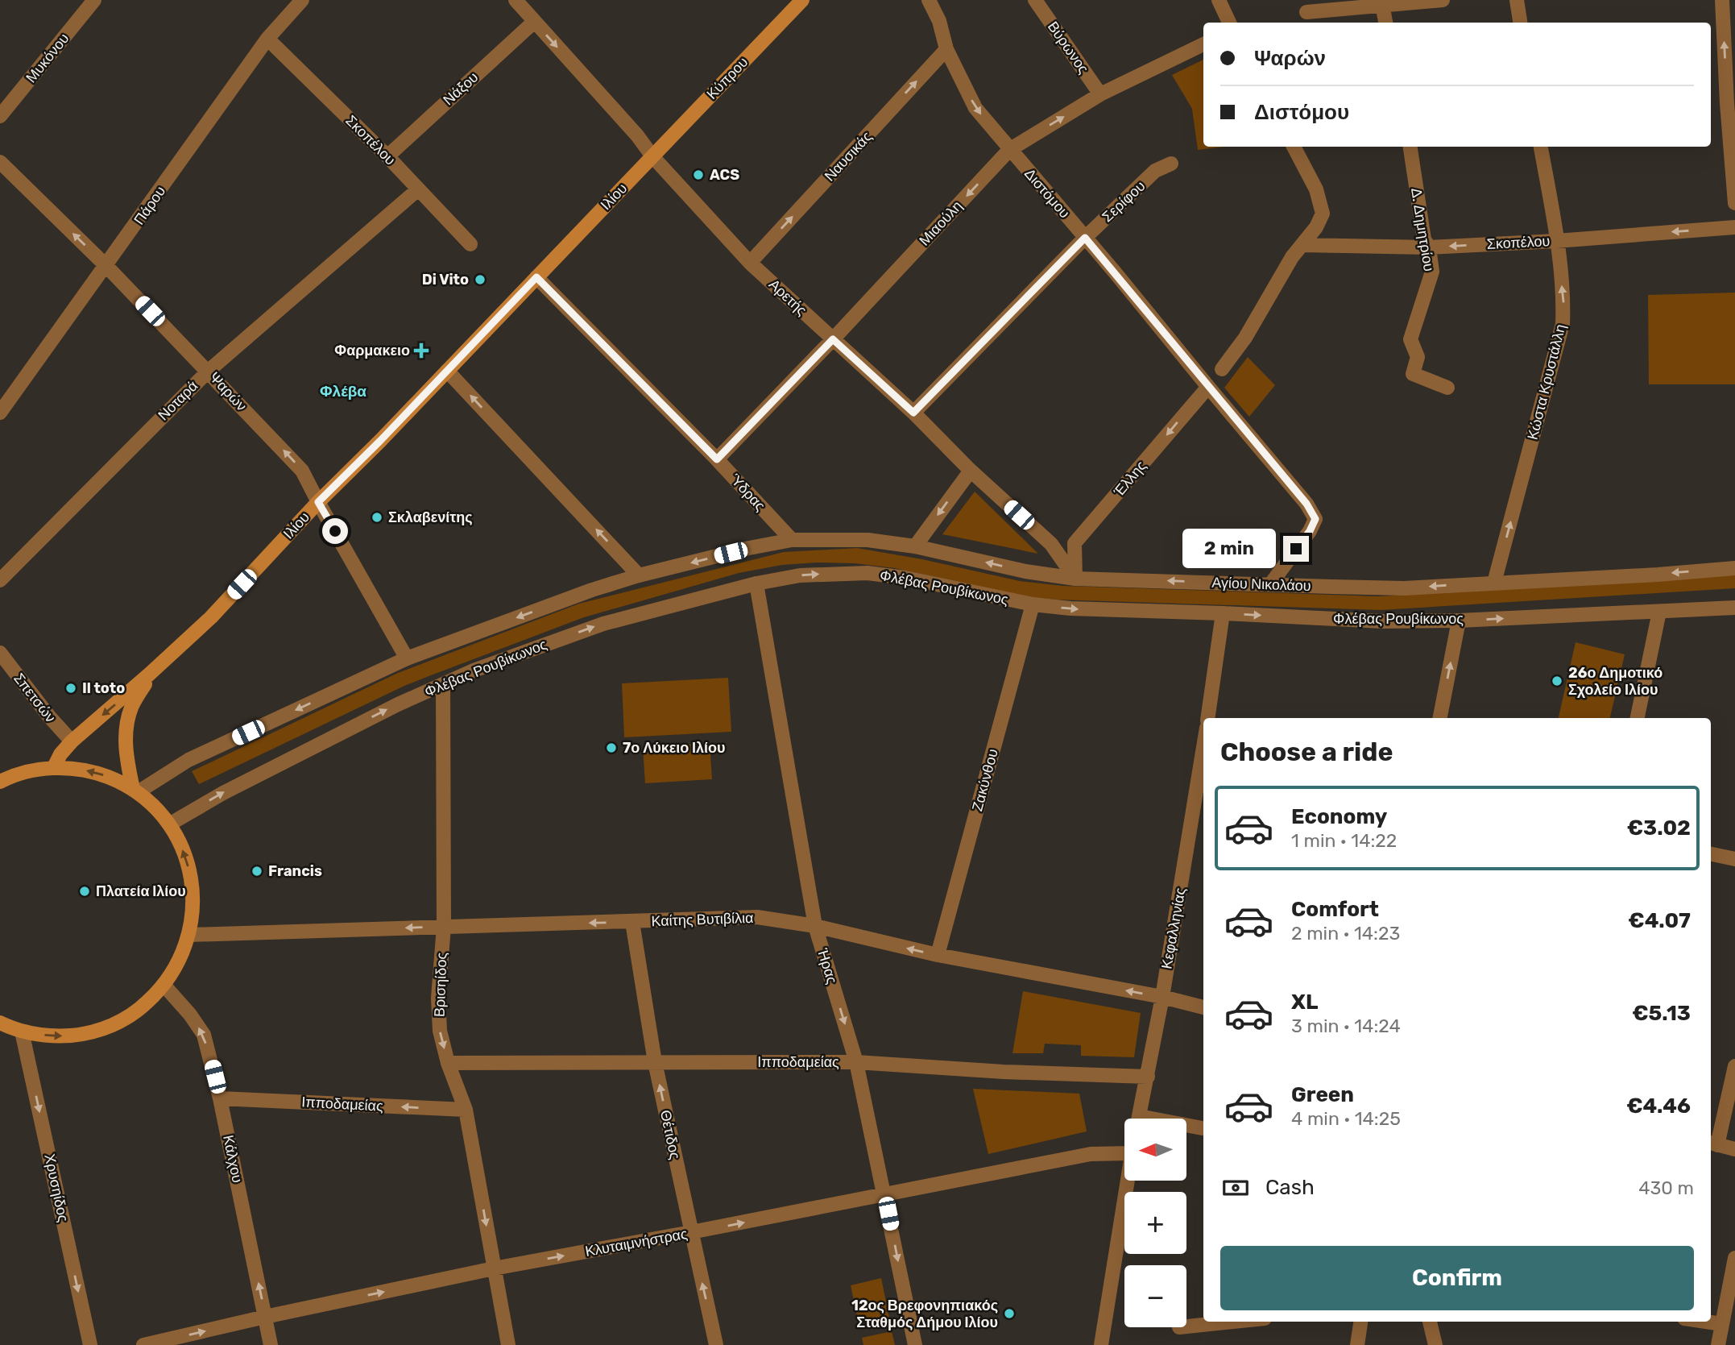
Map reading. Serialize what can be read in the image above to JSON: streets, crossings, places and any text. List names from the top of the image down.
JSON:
{
  "streets": {
    "main road": ["Κύπρου", "Ιλίου"],
    "street": [
      "Βύρωνος",
      "Μυκόνου",
      "Νάξου",
      "Σκοπέλου",
      "Ναυσικάς",
      "Διστόμου",
      "Σερίφου",
      "Πάρου",
      "Μιαούλη",
      "Δ. Δημητρίου",
      "Αρετής",
      "Κώστα Κρυστάλλη",
      "Ψαρών",
      "Νοταρά",
      "Έλλης",
      "Ύδρας",
      "Αγίου Νικολάου",
      "Φλέβας Ρουβίκωνος",
      "Σπετσών",
      "Ζακύνθου",
      "Καίτης Βυτιβίλια",
      "Κεφαλληνίας",
      "Ήρας",
      "Βρισηίδος",
      "Ιπποδαμείας",
      "Θέτιδος",
      "Κάλχου",
      "Χρυσηίδος",
      "Κλυταιμνήστρας"
    ]
  },
  "crossings": [
    ["Βύρωνος", "Μιαούλη"],
    ["Κύπρου", "Ιλίου"],
    ["Κύπρου", "Αρετής"],
    ["Νάξου", "Σκοπέλου"],
    ["Νάξου", "Αρετής"],
    ["Σκοπέλου", "Πάρου"],
    ["Σκοπέλου", "Δ. Δημητρίου"],
    ["Σκοπέλου", "Κώστα Κρυστάλλη"],
    ["Σκοπέλου", "Νοταρά"],
    ["Ναυσικάς", "Διστόμου"],
    ["Ναυσικάς", "Αρετής"],
    ["Διστόμου", "Σερίφου"],
    ["Διστόμου", "Μιαούλη"],
    ["Διστόμου", "Έλλης"],
    ["Διστόμου", "Αγίου Νικολάου"],
    ["Ιλίου", "Αρετής"],
    ["Ιλίου", "Ψαρών"],
    ["Ιλίου", "Ύδρας"],
    ["Ιλίου", "Σπετσών"],
    ["Σερίφου", "Αρετής"],
    ["Πάρου", "Ψαρών"],
    ["Μιαούλη", "Αρετής"],
    ["Μιαούλη", "Ύδρας"],
    ["Αρετής", "Έλλης"],
    ["Αρετής", "Αγίου Νικολάου"],
    ["Κώστα Κρυστάλλη", "Αγίου Νικολάου"],
    ["Ψαρών", "Νοταρά"],
    ["Έλλης", "Αγίου Νικολάου"],
    ["Ύδρας", "Αγίου Νικολάου"],
    ["Φλέβας Ρουβίκωνος", "Ζακύνθου"],
    ["Φλέβας Ρουβίκωνος", "Ήρας"],
    ["Φλέβας Ρουβίκωνος", "Βρισηίδος"],
    ["Ζακύνθου", "Καίτης Βυτιβίλια"],
    ["Καίτης Βυτιβίλια", "Κεφαλληνίας"],
    ["Καίτης Βυτιβίλια", "Ήρας"],
    ["Καίτης Βυτιβίλια", "Βρισηίδος"],
    ["Καίτης Βυτιβίλια", "Θέτιδος"],
    ["Κεφαλληνίας", "Ιπποδαμείας"],
    ["Ήρας", "Ιπποδαμείας"],
    ["Ήρας", "Κλυταιμνήστρας"],
    ["Βρισηίδος", "Ιπποδαμείας"],
    ["Βρισηίδος", "Κλυταιμνήστρας"],
    ["Ιπποδαμείας", "Θέτιδος"],
    ["Ιπποδαμείας", "Κάλχου"],
    ["Θέτιδος", "Κλυταιμνήστρας"],
    ["Κάλχου", "Κλυταιμνήστρας"]
  ],
  "one_way": [
    "Σκοπέλου",
    "Ναυσικάς",
    "Κώστα Κρυστάλλη",
    "Ψαρών",
    "Έλλης",
    "Αγίου Νικολάου",
    "Καίτης Βυτιβίλια",
    "Ήρας",
    "Βρισηίδος",
    "Θέτιδος",
    "Κάλχου",
    "Χρυσηίδος",
    "Κλυταιμνήστρας"
  ],
  "districts": ["Φλέβα"],
  "places": {
    "other": [
      "ACS",
      "Di Vito",
      "Σκλαβενίτης",
      "26ο Δημοτικό Σχολείο Ιλίου",
      "Il toto",
      "7ο Λύκειο Ιλίου",
      "Francis",
      "Πλατεία Ιλίου",
      "12ος Βρεφονηπιακός Σταθμός Δήμου Ιλίου"
    ],
    "health": ["Φαρμακειο"]
  },
  "north": "left",
  "page": {
    "banner": ["Ψαρών", "Διστόμου"],
    "bubble": "2 min",
    "heading": "Choose a ride",
    "list": [
      {
        "name": "Economy",
        "note": "1 min · 14:22",
        "value": "€3.02"
      },
      {
        "name": "Comfort",
        "note": "2 min · 14:23",
        "value": "€4.07"
      },
      {
        "name": "XL",
        "note": "3 min · 14:24",
        "value": "€5.13"
      },
      {
        "name": "Green",
        "note": "4 min · 14:25",
        "value": "€4.46"
      }
    ],
    "map_buttons": ["+", "−"],
    "pay": ["Cash", "430 m"],
    "buttons": "Confirm"
  }
}
